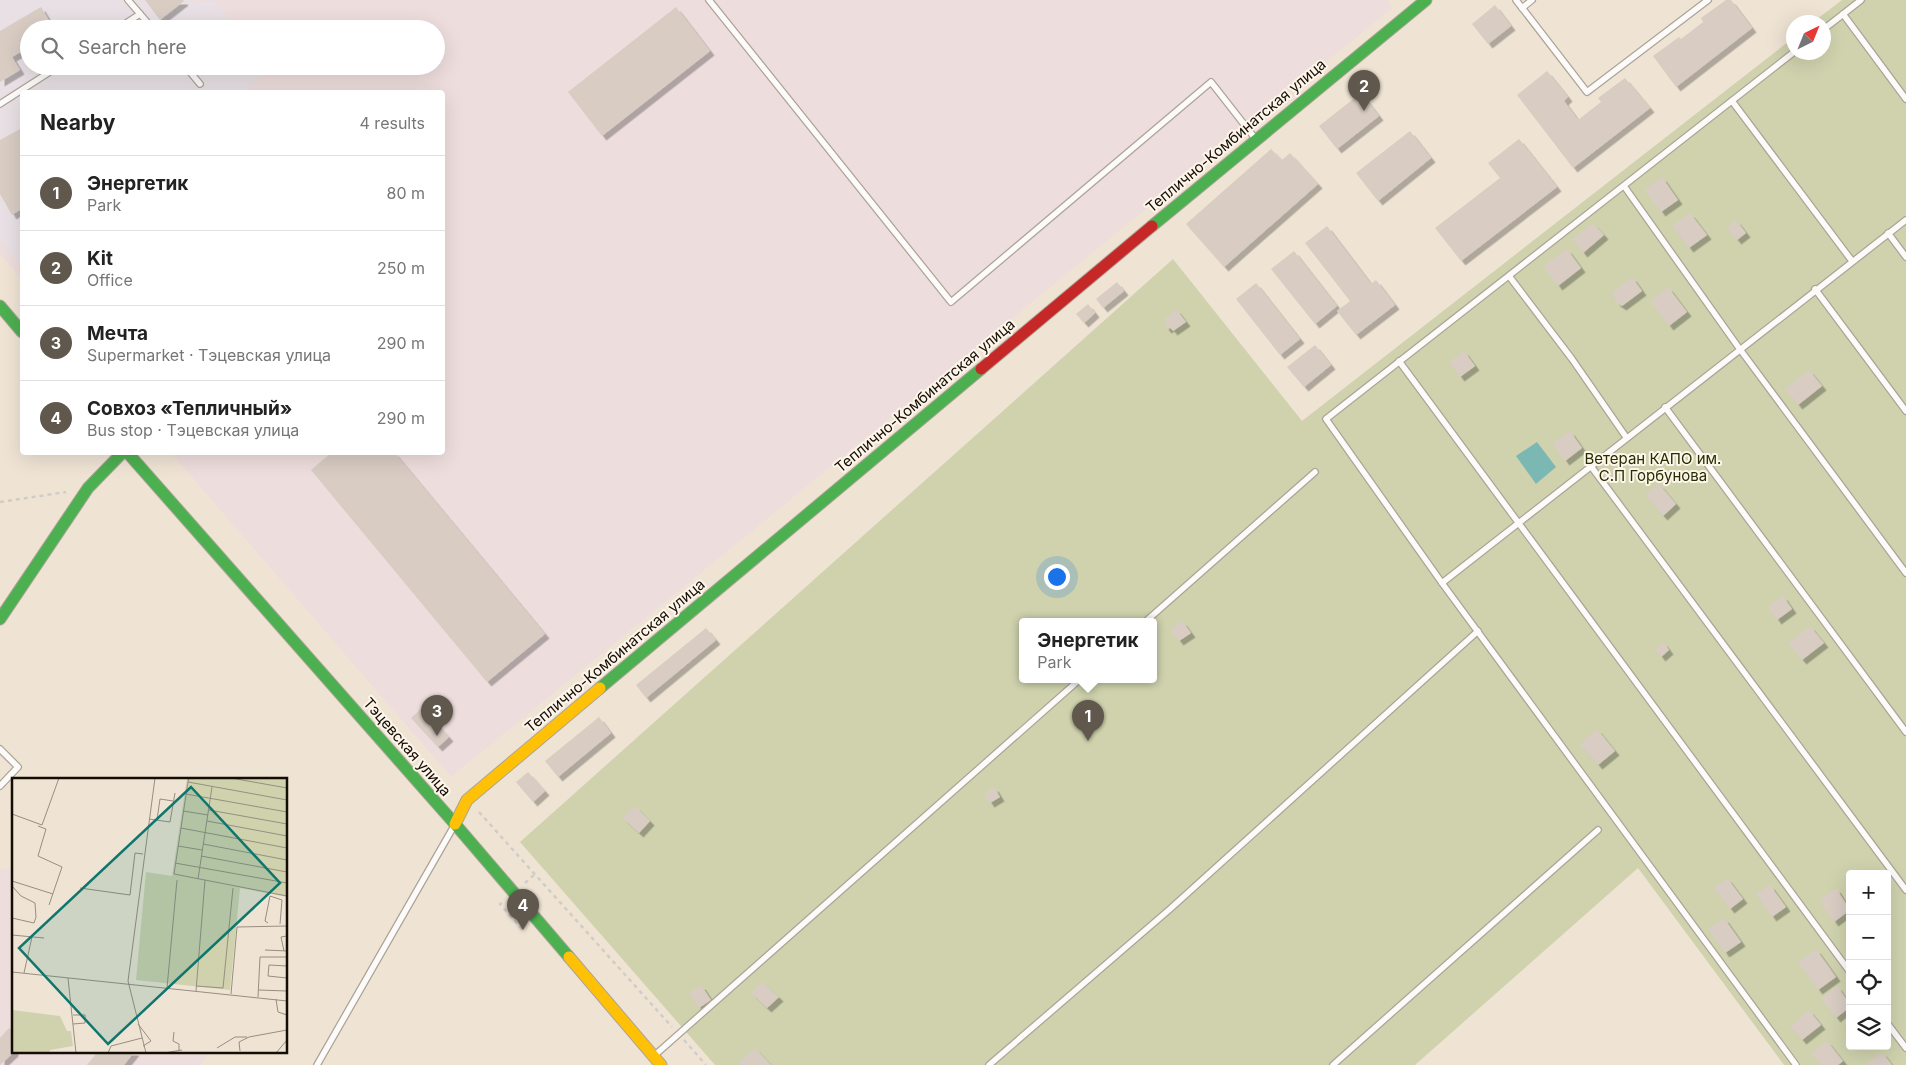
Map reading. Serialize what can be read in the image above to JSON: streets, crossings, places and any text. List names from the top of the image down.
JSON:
{
  "streets": {
    "street": ["Теплично-Комбинатская улица", "Тэцевская улица"]
  },
  "crossings": [
    ["Теплично-Комбинатская улица", "Тэцевская улица"]
  ],
  "parks": ["Ветеран КАПО им. С.П Горбунова"],
  "north": "top right",
  "page": {
    "search": "Search here",
    "pins": [
      "2",
      "3",
      "1",
      "4"
    ],
    "heading": ["Nearby", "4 results"],
    "list": [
      {
        "mark": "1",
        "name": "Энергетик",
        "note": "Park",
        "value": "80 m"
      },
      {
        "mark": "2",
        "name": "Kit",
        "note": "Office",
        "value": "250 m"
      },
      {
        "mark": "3",
        "name": "Мечта",
        "note": "Supermarket · Тэцевская улица",
        "value": "290 m"
      },
      {
        "mark": "4",
        "name": "Совхоз «Тепличный»",
        "note": "Bus stop · Тэцевская улица",
        "value": "290 m"
      }
    ],
    "popup": ["Энергетик", "Park"],
    "map_buttons": ["+", "−"]
  }
}
